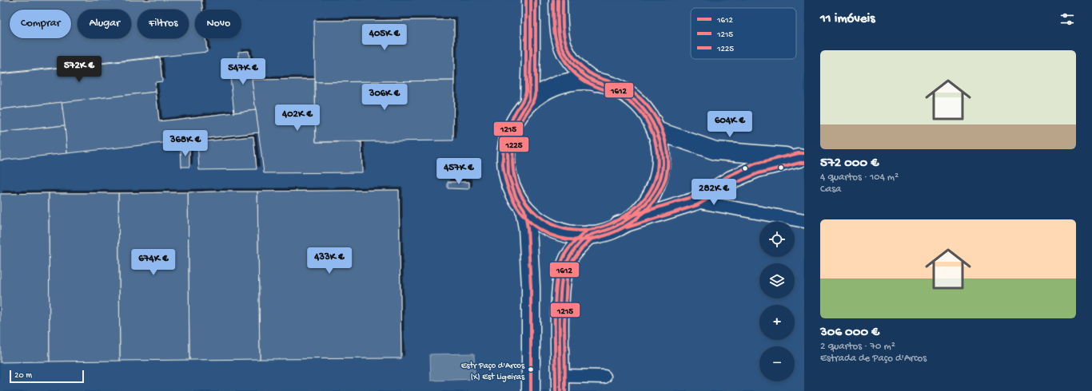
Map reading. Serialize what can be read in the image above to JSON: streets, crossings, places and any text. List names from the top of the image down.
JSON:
{
  "places": ["Estr Paço d'Arcos (X) Est Ligeiras"],
  "lines": ["transit line 1612", "transit line 1215", "transit line 1225"],
  "legend": ["1612", "1215", "1225"],
  "scale_bar": "20 m",
  "page": {
    "heading": "11 imóveis",
    "chip": [
      "Comprar",
      "Alugar",
      "Filtros",
      "Novo"
    ],
    "price": [
      "405K €",
      "572K €",
      "547K €",
      "306K €",
      "402K €",
      "604K €",
      "368K €",
      "457K €",
      "282K €",
      "433K €",
      "674K €"
    ],
    "list": [
      {
        "name": "572 000 €",
        "note": "4 quartos · 104 m² · Casa"
      },
      {
        "name": "306 000 €",
        "note": "2 quartos · 70 m² · Estrada de Paço d'Arcos"
      }
    ],
    "map_buttons": ["+", "−"],
    "scale": "20 m"
  }
}
